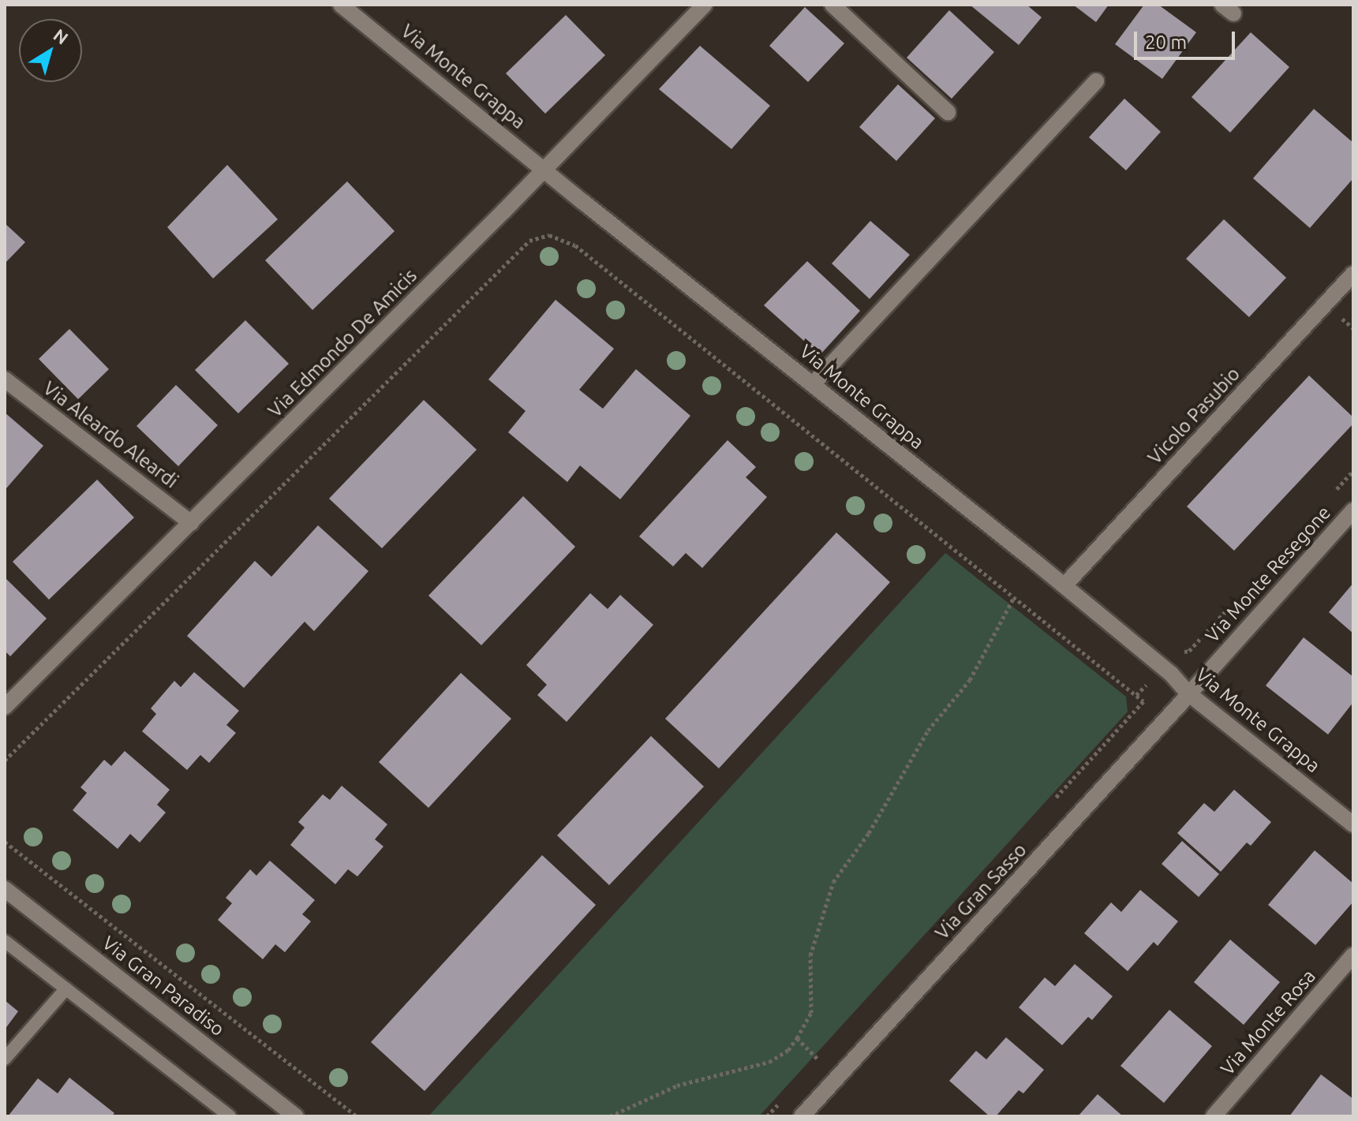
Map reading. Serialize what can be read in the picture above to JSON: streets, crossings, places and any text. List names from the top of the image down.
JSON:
{
  "streets": {
    "street": [
      "Via Monte Grappa",
      "Via Edmondo De Amicis",
      "Vicolo Pasubio",
      "Via Aleardo Aleardi",
      "Via Monte Resegone",
      "Via Gran Sasso",
      "Via Gran Paradiso",
      "Via Monte Rosa"
    ]
  },
  "crossings": [
    ["Via Monte Grappa", "Via Edmondo De Amicis"],
    ["Via Monte Grappa", "Vicolo Pasubio"],
    ["Via Monte Grappa", "Via Monte Resegone"],
    ["Via Monte Grappa", "Via Gran Sasso"],
    ["Via Edmondo De Amicis", "Via Aleardo Aleardi"],
    ["Via Monte Resegone", "Via Gran Sasso"]
  ],
  "scale_bar": "20 m",
  "north": "top right"
}
